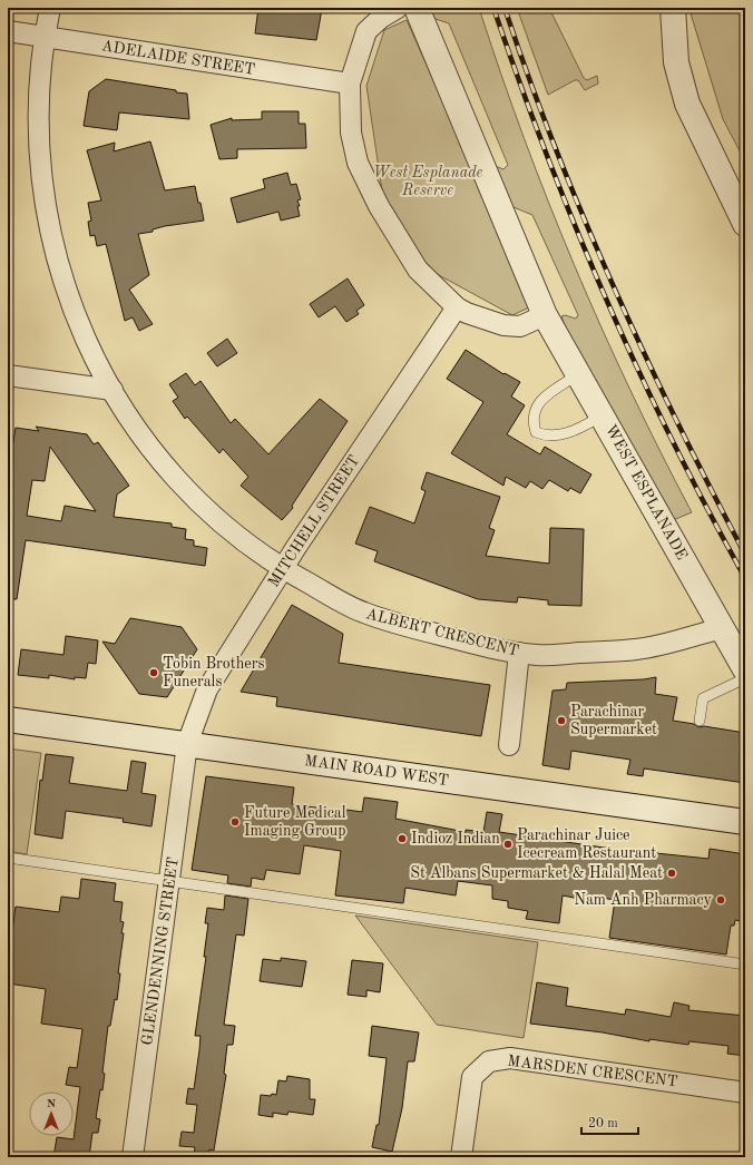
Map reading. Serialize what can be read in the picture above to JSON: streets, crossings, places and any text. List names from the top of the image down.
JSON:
{
  "streets": {
    "street": [
      "ADELAIDE STREET",
      "WEST ESPLANADE",
      "MITCHELL STREET",
      "ALBERT CRESCENT",
      "MAIN ROAD WEST",
      "GLENDENNING STREET",
      "MARSDEN CRESCENT"
    ]
  },
  "crossings": [
    ["ADELAIDE STREET", "ALBERT CRESCENT"],
    ["WEST ESPLANADE", "ALBERT CRESCENT"],
    ["MITCHELL STREET", "ALBERT CRESCENT"],
    ["MITCHELL STREET", "MAIN ROAD WEST"],
    ["MITCHELL STREET", "GLENDENNING STREET"],
    ["MAIN ROAD WEST", "GLENDENNING STREET"]
  ],
  "parks": ["West Esplanade Reserve"],
  "places": [
    "Tobin Brothers Funerals",
    "Parachinar Supermarket",
    "Future Medical Imaging Group",
    "Indioz Indian",
    "Parachinar Juice Icecream Restaurant",
    "St Albans Supermarket & Halal Meat",
    "Nam Anh Pharmacy"
  ],
  "scale_bar": "20 m",
  "north": "top"
}
